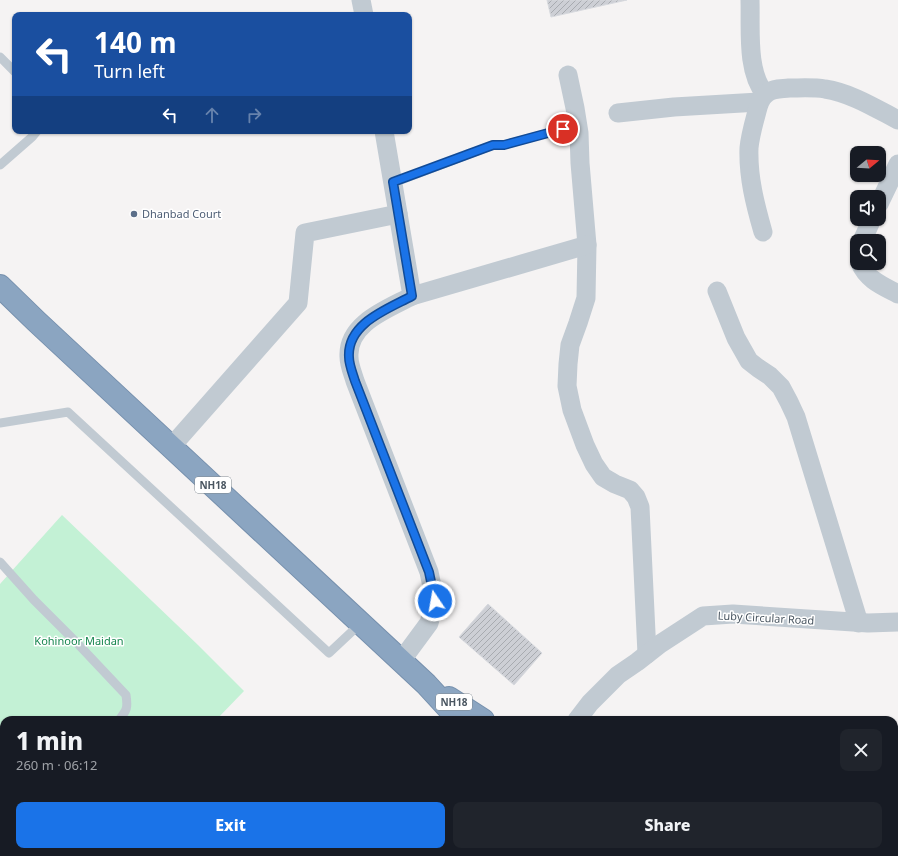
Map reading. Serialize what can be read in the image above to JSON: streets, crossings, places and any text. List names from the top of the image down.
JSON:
{
  "streets": {
    "highway": ["NH18"],
    "street": ["Luby Circular Road"]
  },
  "parks": ["Kohinoor Maidan"],
  "places": ["Dhanbad Court"],
  "north": "right",
  "page": {
    "turn": ["140 m", "Turn left"],
    "heading": ["1 min", "260 m · 06:12"],
    "buttons": ["Exit", "Share"]
  }
}
